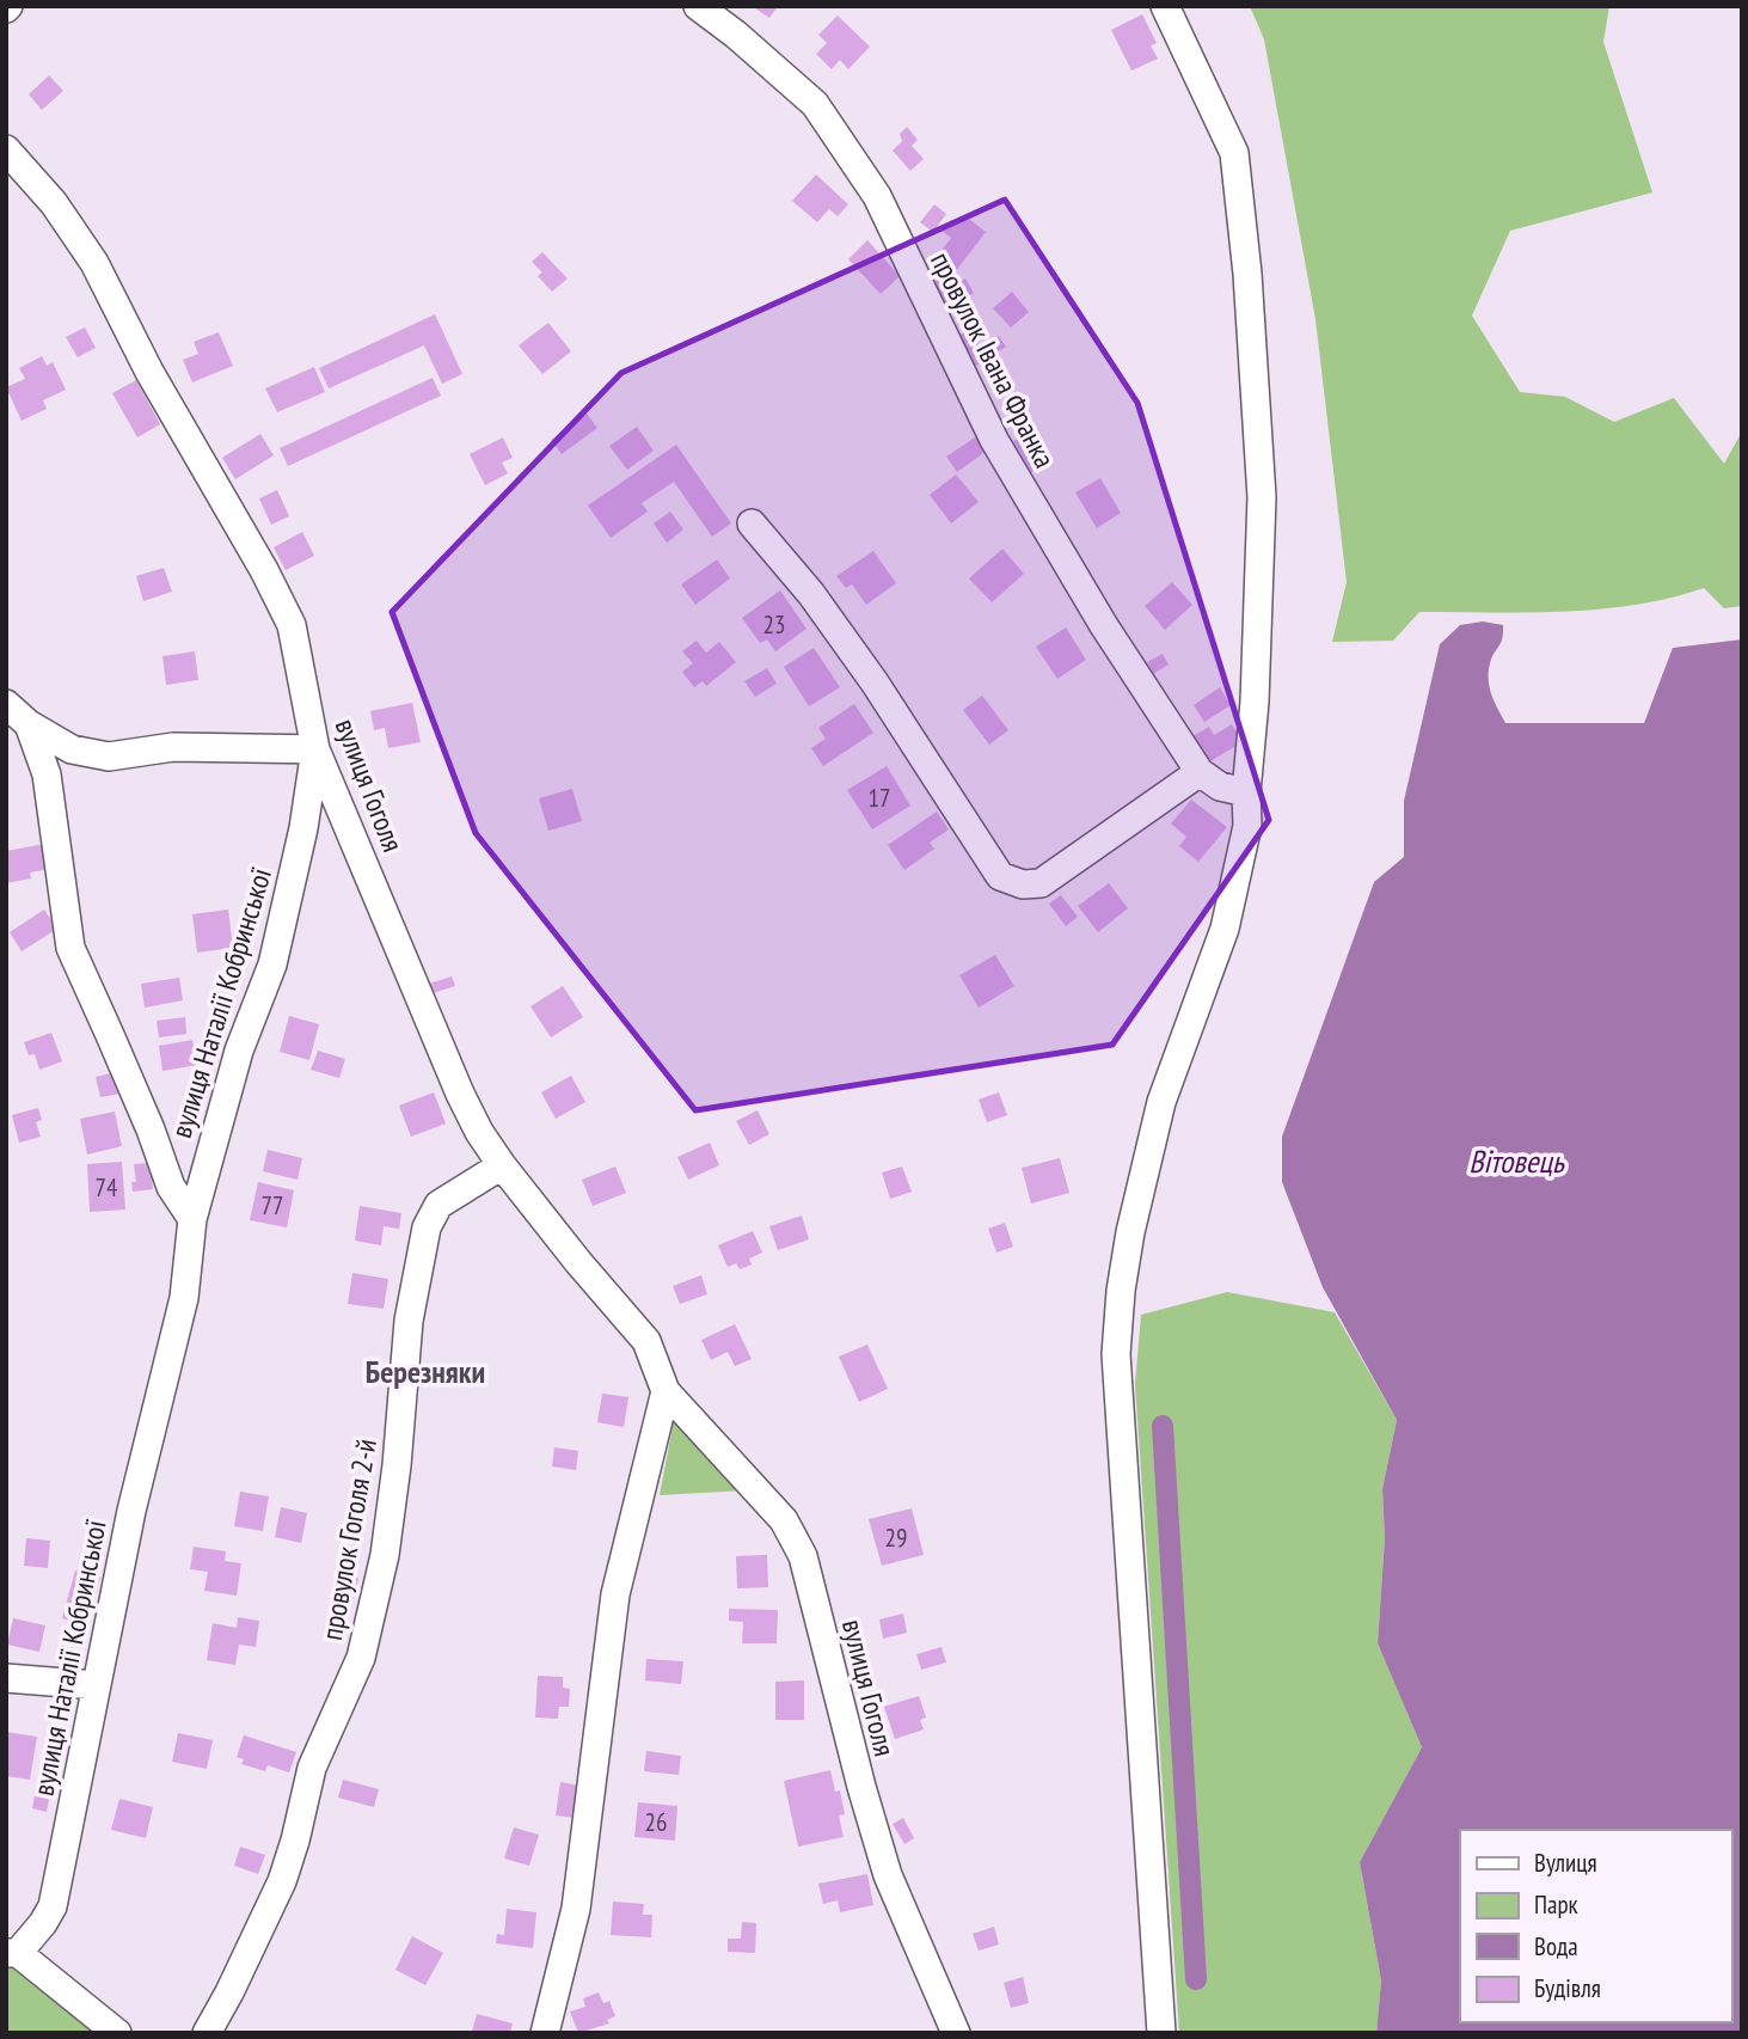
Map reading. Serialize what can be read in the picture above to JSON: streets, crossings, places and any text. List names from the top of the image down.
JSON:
{
  "streets": {
    "street": [
      "провулок Івана Франка",
      "вулиця Гоголя",
      "вулиця Наталії Кобринської",
      "провулок Гоголя 2-й"
    ]
  },
  "crossings": [
    ["вулиця Гоголя", "вулиця Наталії Кобринської"],
    ["вулиця Гоголя", "провулок Гоголя 2-й"]
  ],
  "districts": ["Березняки"],
  "water": ["Вітовець"],
  "house_numbers": [
    "23",
    "17",
    "74",
    "77",
    "29",
    "26"
  ],
  "legend": [
    "Вулиця",
    "Парк",
    "Вода",
    "Будівля"
  ]
}
